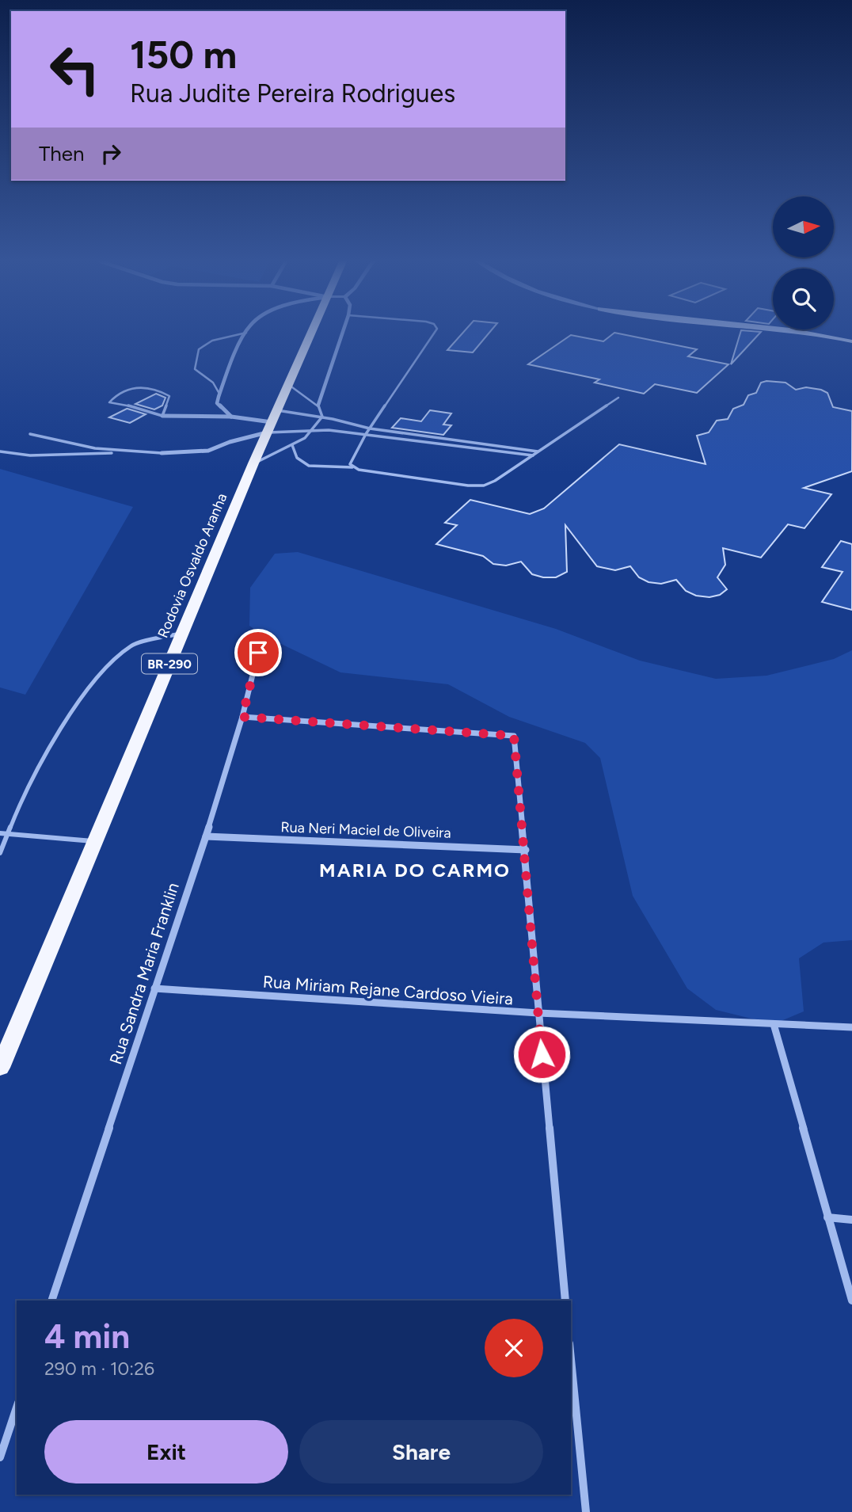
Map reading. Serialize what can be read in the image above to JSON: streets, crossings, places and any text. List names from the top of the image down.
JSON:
{
  "streets": {
    "highway": ["Rodovia Osvaldo Aranha", "BR-290"],
    "street": ["Rua Neri Maciel de Oliveira", "Rua Sandra Maria Franklin", "Rua Miriam Rejane Cardoso Vieira"]
  },
  "crossings": [
    ["Rua Neri Maciel de Oliveira", "Rua Sandra Maria Franklin"],
    ["Rua Sandra Maria Franklin", "Rua Miriam Rejane Cardoso Vieira"]
  ],
  "districts": ["MARIA DO CARMO"],
  "north": "right",
  "page": {
    "turn": ["150 m", "Rua Judite Pereira Rodrigues"],
    "then": "Then",
    "heading": ["4 min", "290 m · 10:26"],
    "buttons": ["Exit", "Share"]
  }
}
